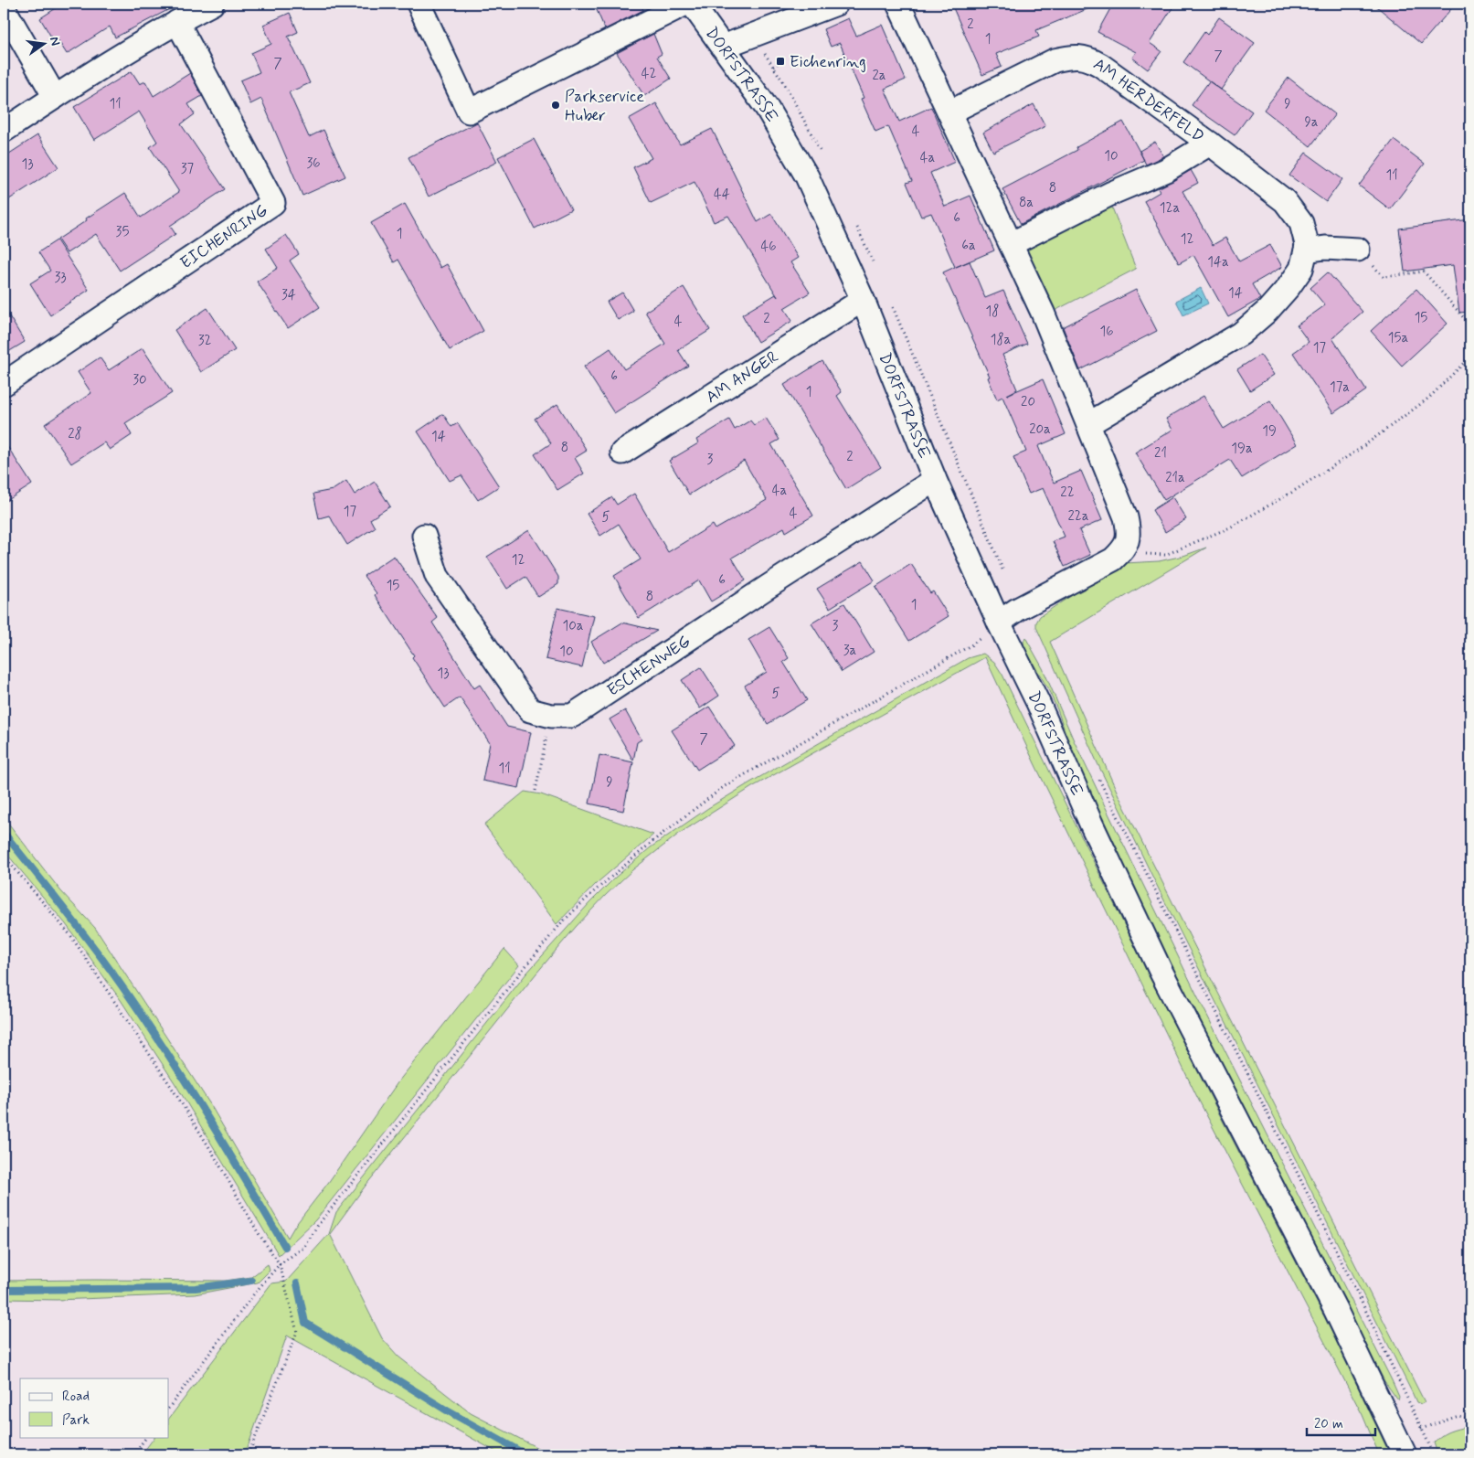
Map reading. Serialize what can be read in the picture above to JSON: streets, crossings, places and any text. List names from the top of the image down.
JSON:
{
  "streets": {
    "street": [
      "DORFSTRASSE",
      "AM HERDERFELD",
      "EICHENRING",
      "AM ANGER",
      "ESCHENWEG"
    ]
  },
  "crossings": [
    ["DORFSTRASSE", "AM ANGER"],
    ["DORFSTRASSE", "ESCHENWEG"]
  ],
  "places": {
    "transit": ["Eichenring"],
    "other": ["Parkservice Huber"]
  },
  "house_numbers": [
    "2",
    "1",
    "7",
    "7",
    "42",
    "2a",
    "11",
    "9",
    "9a",
    "4",
    "10",
    "4a",
    "36",
    "13",
    "37",
    "11",
    "8",
    "44",
    "8a",
    "12a",
    "6",
    "35",
    "1",
    "12",
    "6a",
    "46",
    "14a",
    "33",
    "14",
    "34",
    "18",
    "15",
    "2",
    "4",
    "16",
    "15a",
    "18a",
    "32",
    "17",
    "6",
    "30",
    "17a",
    "1",
    "20",
    "20a",
    "19",
    "28",
    "14",
    "8",
    "19a",
    "21",
    "2",
    "3",
    "21a",
    "4a",
    "22",
    "17",
    "4",
    "22a",
    "5",
    "12",
    "6",
    "15",
    "8",
    "1",
    "10a",
    "3",
    "3a",
    "10",
    "13",
    "5",
    "7",
    "11",
    "9"
  ],
  "legend": ["Road", "Park"],
  "scale_bar": "20 m",
  "north": "right"
}
